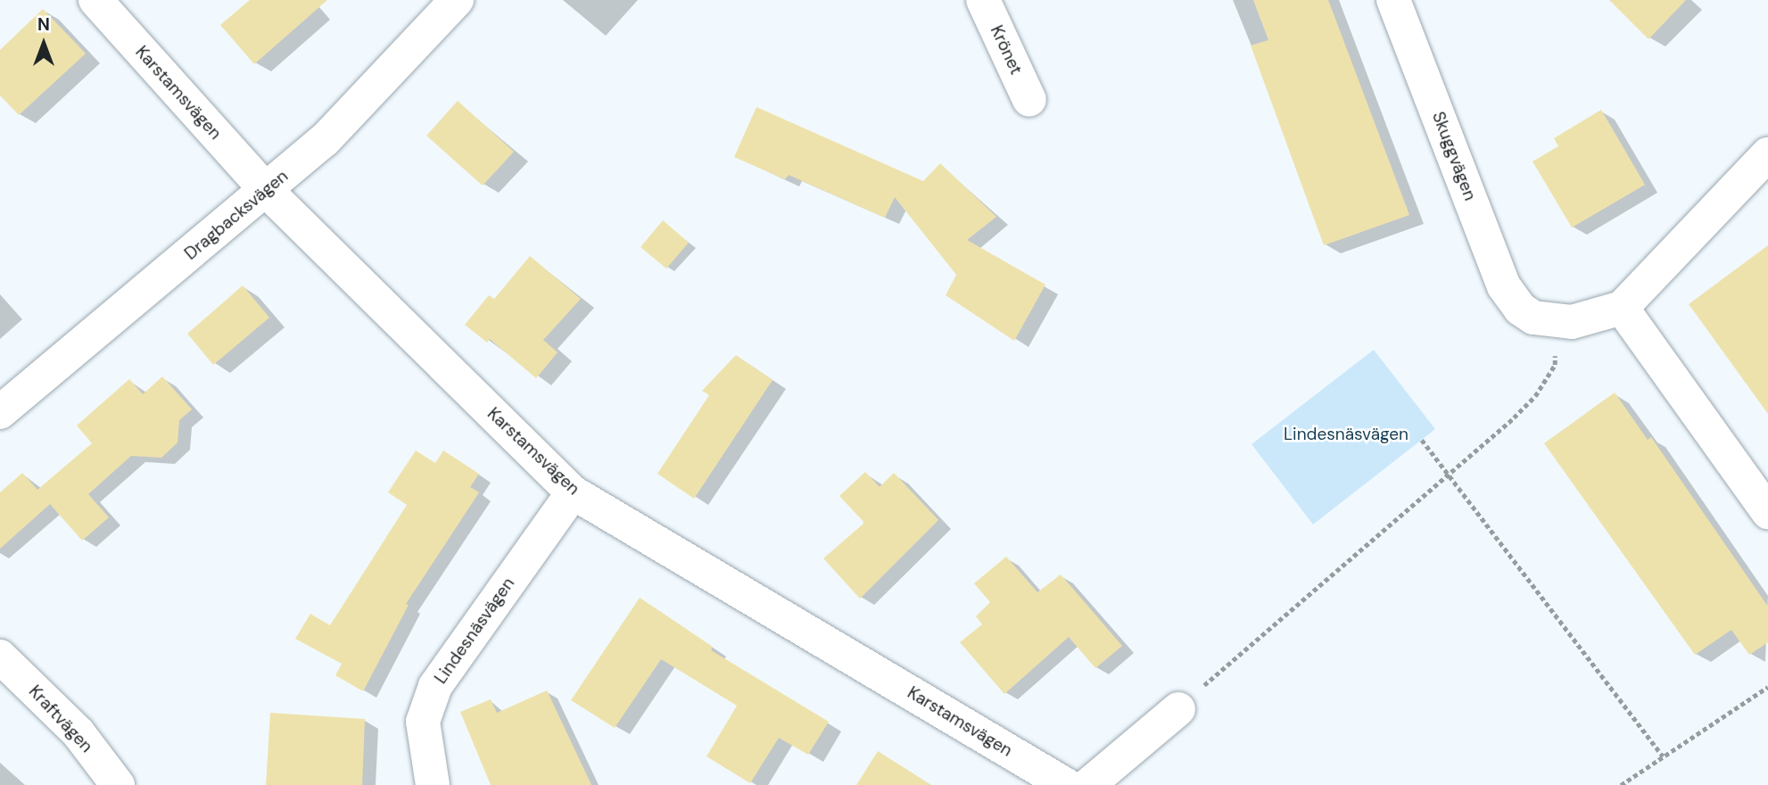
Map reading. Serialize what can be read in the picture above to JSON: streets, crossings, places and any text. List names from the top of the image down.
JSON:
{
  "streets": {
    "street": [
      "Krönet",
      "Karstamsvägen",
      "Skuggvägen",
      "Dragbacksvägen",
      "Lindesnäsvägen",
      "Kraftvägen"
    ]
  },
  "crossings": [
    ["Karstamsvägen", "Dragbacksvägen"],
    ["Karstamsvägen", "Lindesnäsvägen"]
  ],
  "parks": ["Lindesnäsvägen"],
  "north": "top"
}
